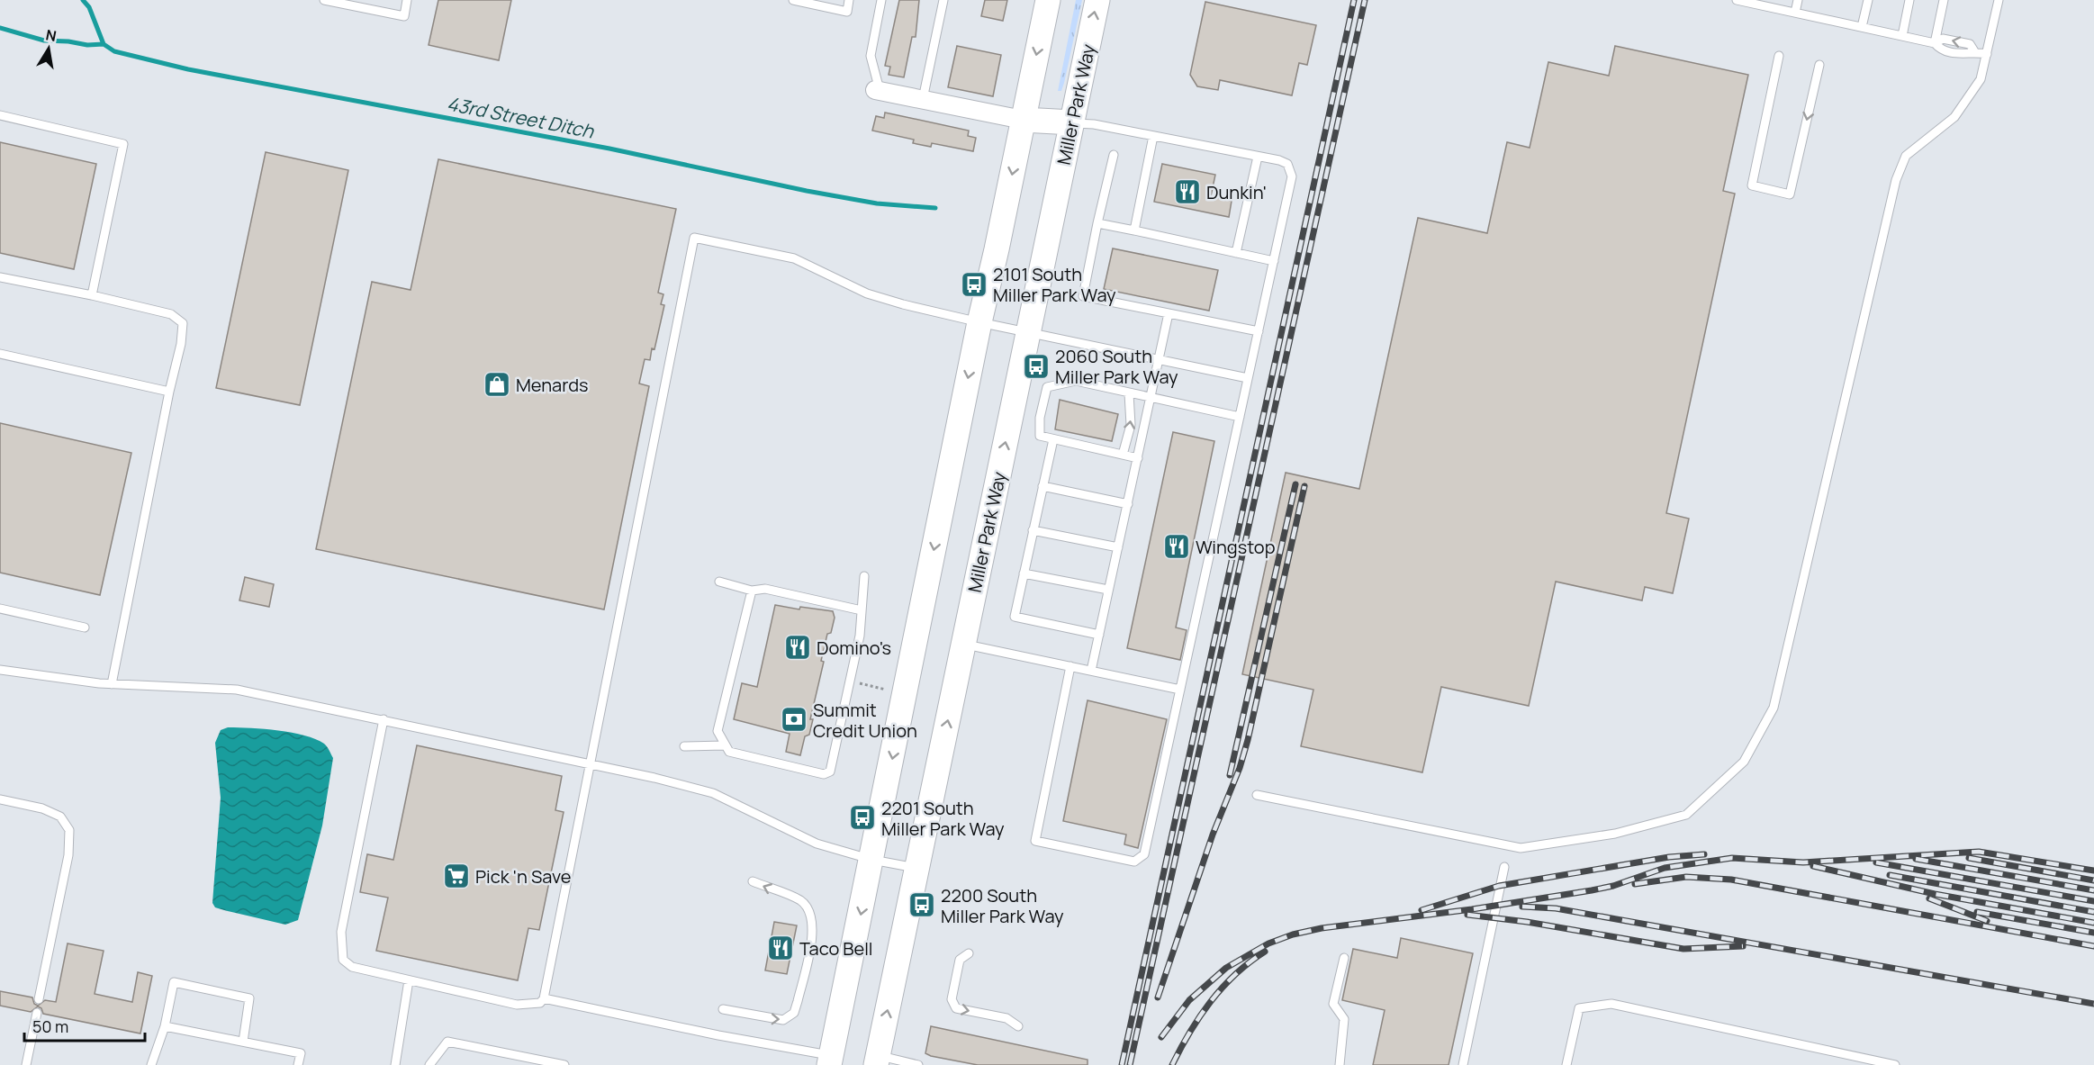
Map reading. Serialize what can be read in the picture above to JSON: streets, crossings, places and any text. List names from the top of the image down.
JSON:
{
  "streets": {
    "main road": ["Miller Park Way"]
  },
  "water": ["43rd Street Ditch"],
  "places": {
    "restaurant": [
      "Dunkin'",
      "Wingstop",
      "Domino's",
      "Taco Bell"
    ],
    "bus stop": [
      "2101 South Miller Park Way",
      "2060 South Miller Park Way",
      "2201 South Miller Park Way",
      "2200 South Miller Park Way"
    ],
    "shop": ["Menards"],
    "bank": ["Summit Credit Union"],
    "supermarket": ["Pick 'n Save"]
  },
  "scale_bar": "50 m",
  "north": "top"
}
